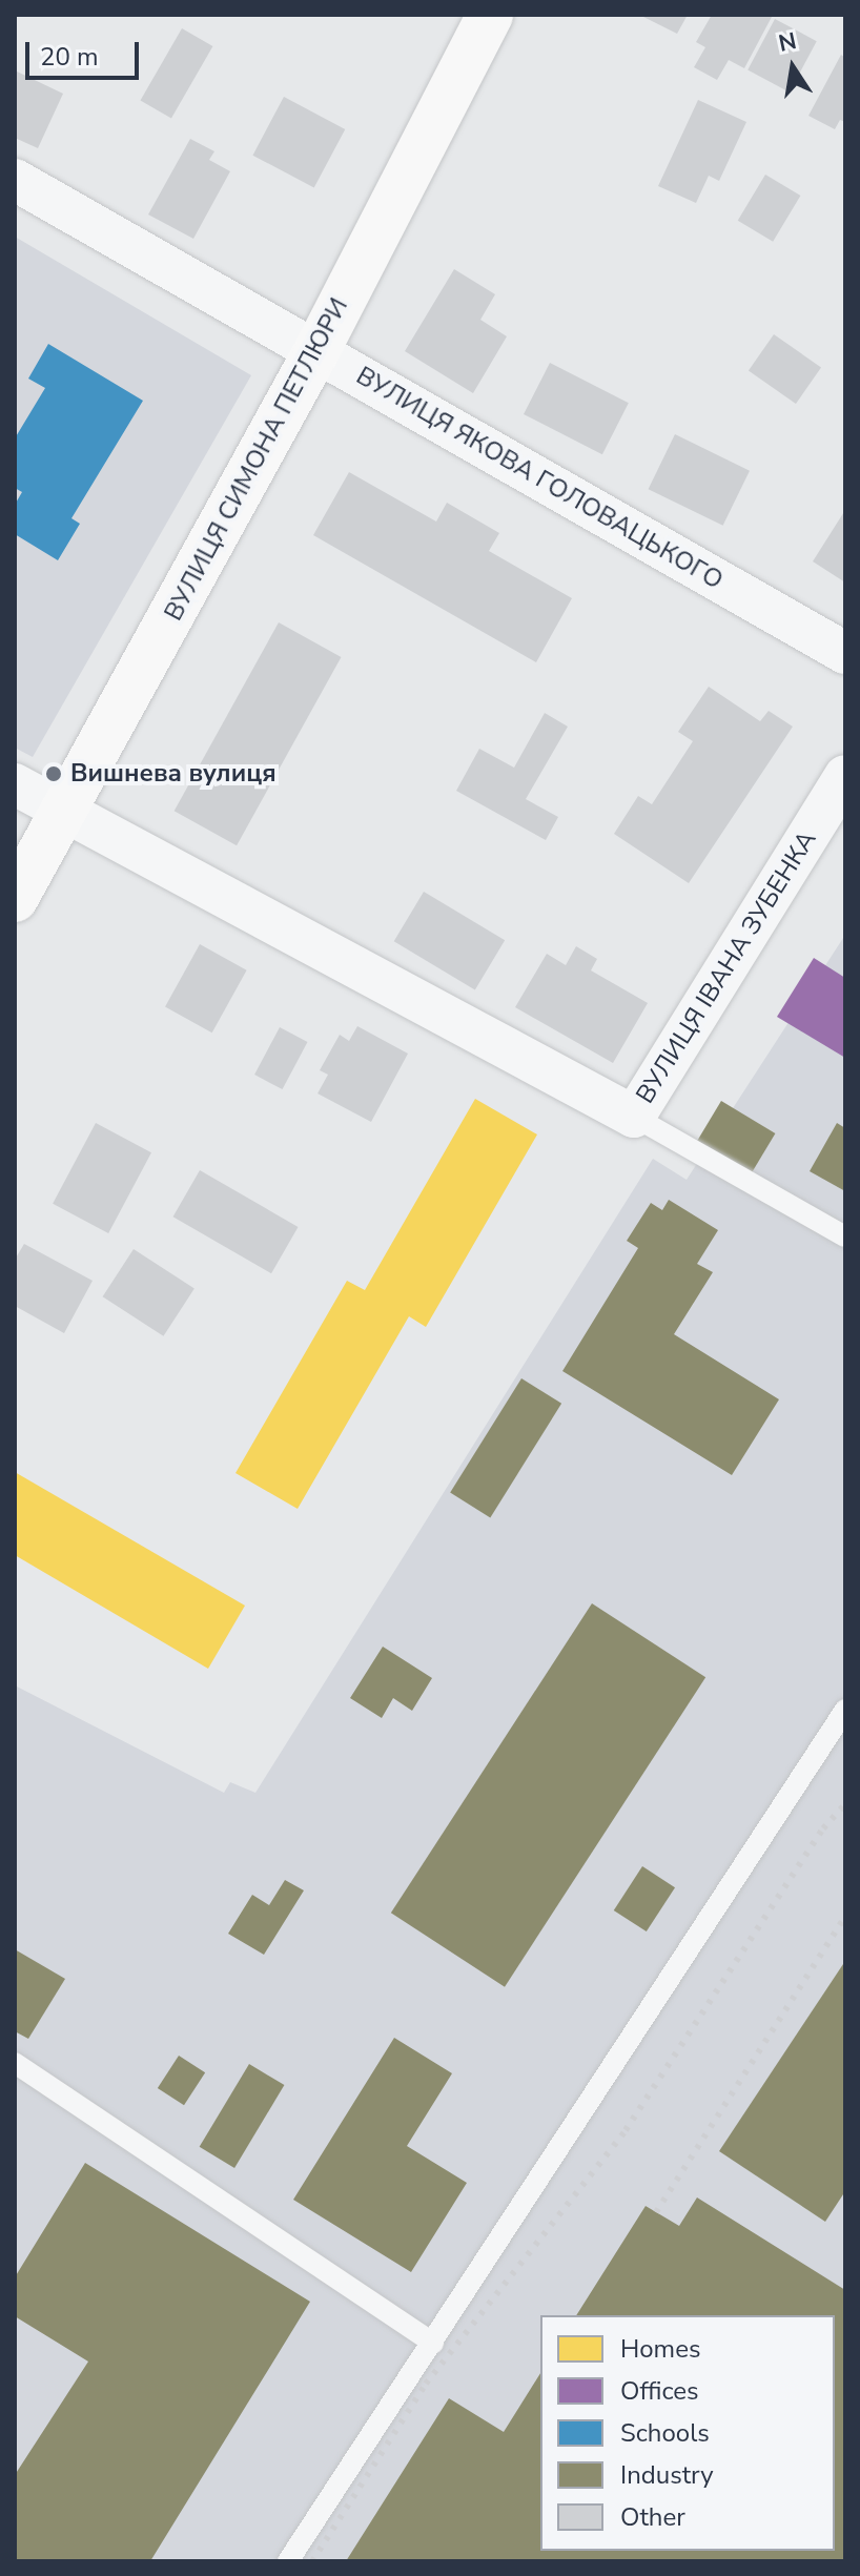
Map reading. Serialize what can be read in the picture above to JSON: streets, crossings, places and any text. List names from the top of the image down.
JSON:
{
  "streets": {
    "main road": ["ВУЛИЦЯ СИМОНА ПЕТЛЮРИ"],
    "street": ["ВУЛИЦЯ ЯКОВА ГОЛОВАЦЬКОГО", "ВУЛИЦЯ ІВАНА ЗУБЕНКА"]
  },
  "crossings": [
    ["ВУЛИЦЯ СИМОНА ПЕТЛЮРИ", "ВУЛИЦЯ ЯКОВА ГОЛОВАЦЬКОГО"]
  ],
  "places": ["Вишнева вулиця"],
  "legend": [
    "Homes",
    "Offices",
    "Schools",
    "Industry",
    "Other"
  ],
  "scale_bar": "20 m",
  "north": "top"
}
